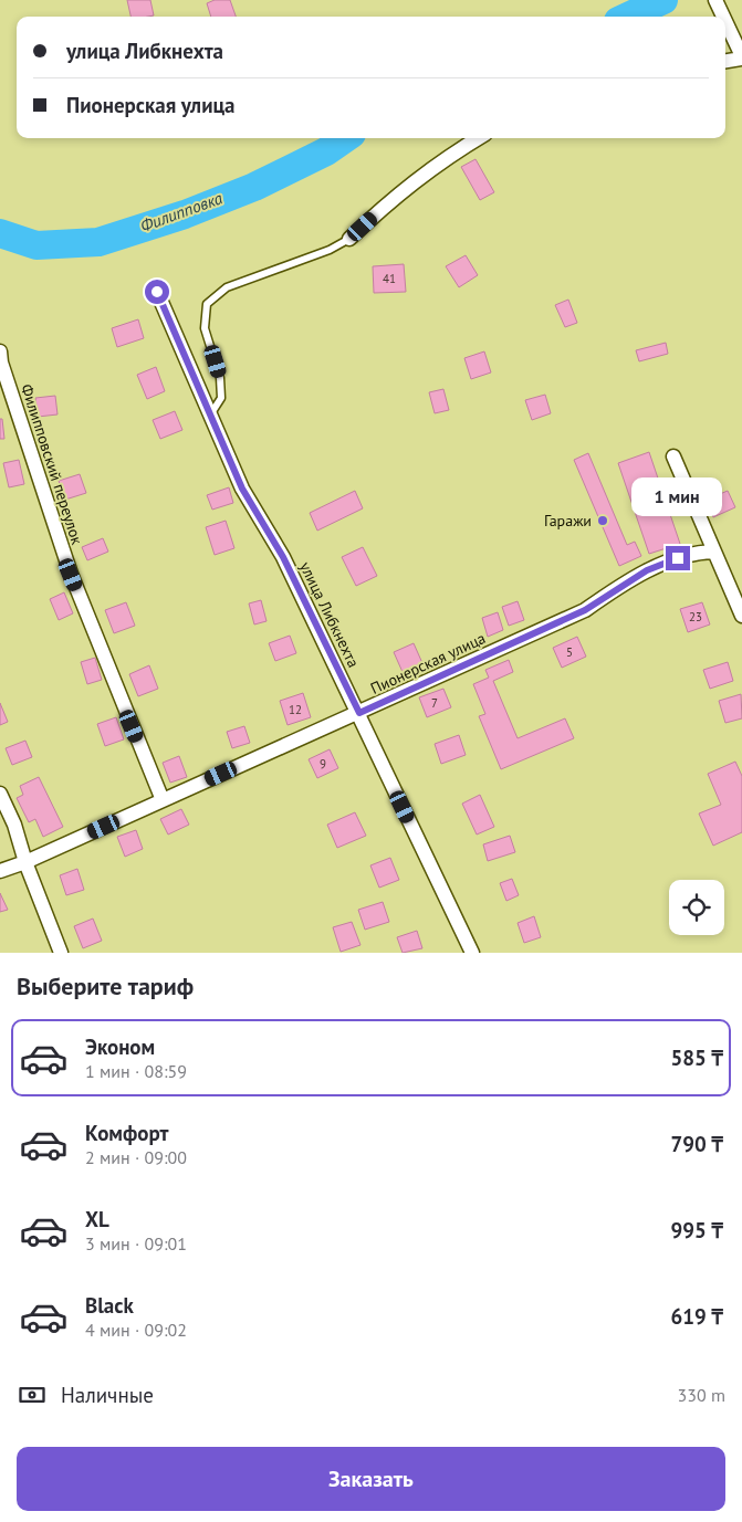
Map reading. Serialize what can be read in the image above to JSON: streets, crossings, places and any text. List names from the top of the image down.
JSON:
{
  "streets": {
    "street": ["Филипповский переулок", "улица Либкнехта", "Пионерская улица"]
  },
  "crossings": [
    ["Филипповский переулок", "Пионерская улица"],
    ["улица Либкнехта", "Пионерская улица"]
  ],
  "water": ["Филипповка"],
  "places": ["Гаражи"],
  "house_numbers": [
    "41",
    "23",
    "5",
    "7",
    "12",
    "9"
  ],
  "page": {
    "banner": ["улица Либкнехта", "Пионерская улица"],
    "bubble": "1 мин",
    "heading": "Выберите тариф",
    "list": [
      {
        "name": "Эконом",
        "note": "1 мин · 08:59",
        "value": "585 ₸"
      },
      {
        "name": "Комфорт",
        "note": "2 мин · 09:00",
        "value": "790 ₸"
      },
      {
        "name": "XL",
        "note": "3 мин · 09:01",
        "value": "995 ₸"
      },
      {
        "name": "Black",
        "note": "4 мин · 09:02",
        "value": "619 ₸"
      }
    ],
    "pay": ["Наличные", "330 m"],
    "buttons": "Заказать"
  }
}
